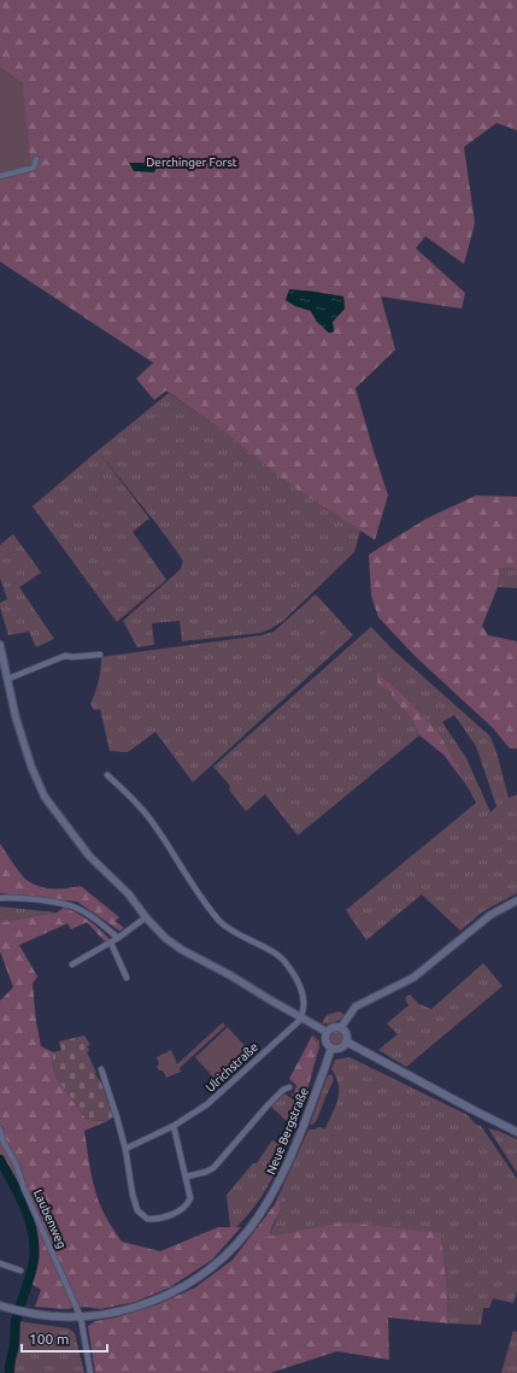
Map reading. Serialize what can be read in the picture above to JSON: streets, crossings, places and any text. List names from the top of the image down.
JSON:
{
  "streets": {
    "main road": ["Neue Bergstraße"],
    "street": ["Ulrichstraße", "Laubenweg"]
  },
  "crossings": [
    ["Neue Bergstraße", "Laubenweg"]
  ],
  "parks": ["Derchinger Forst"],
  "scale_bar": "100 m"
}
